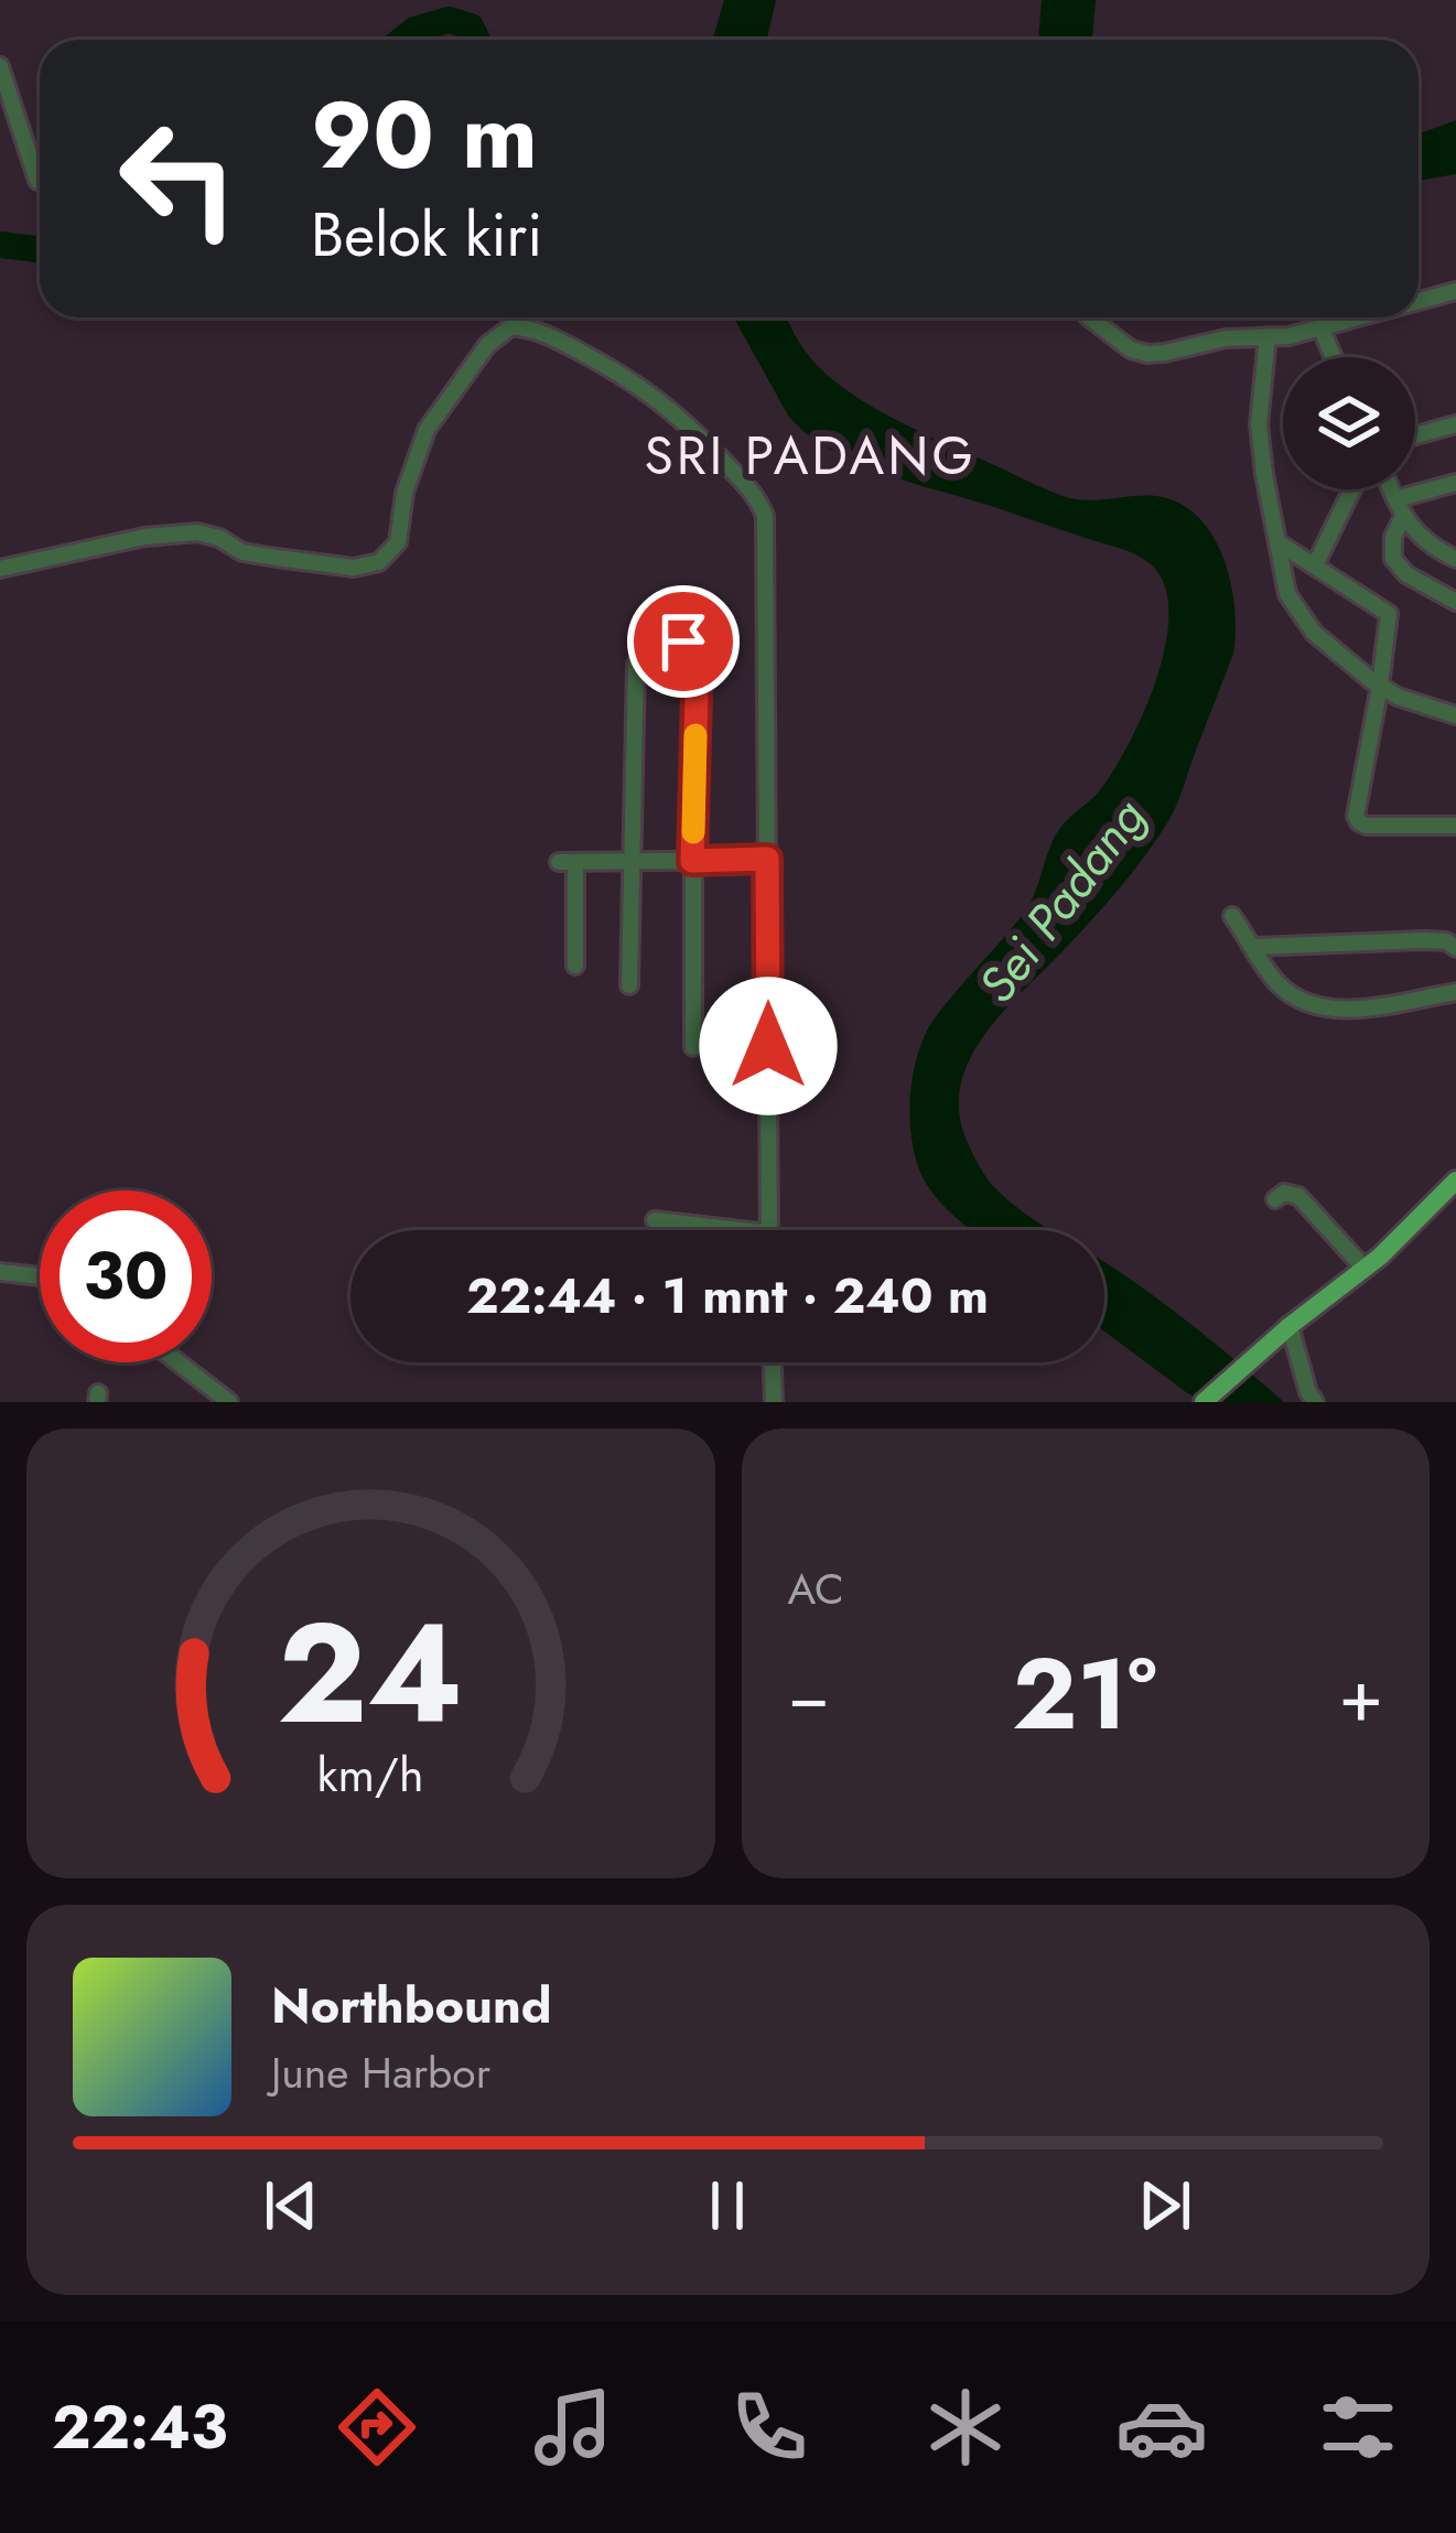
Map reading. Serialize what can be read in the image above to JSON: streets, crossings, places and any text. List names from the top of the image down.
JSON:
{
  "districts": ["SRI PADANG"],
  "water": ["Sei Padang"],
  "page": {
    "turn": ["90 m", "Belok kiri"],
    "limit": "30",
    "trip": "22:44 · 1 mnt · 240 m",
    "tile": "AC",
    "heat": ["−", "21°", "+"],
    "song": ["Northbound", "June Harbor"],
    "tabs": "22:43",
    "gauge": ["24", "km/h"]
  }
}
